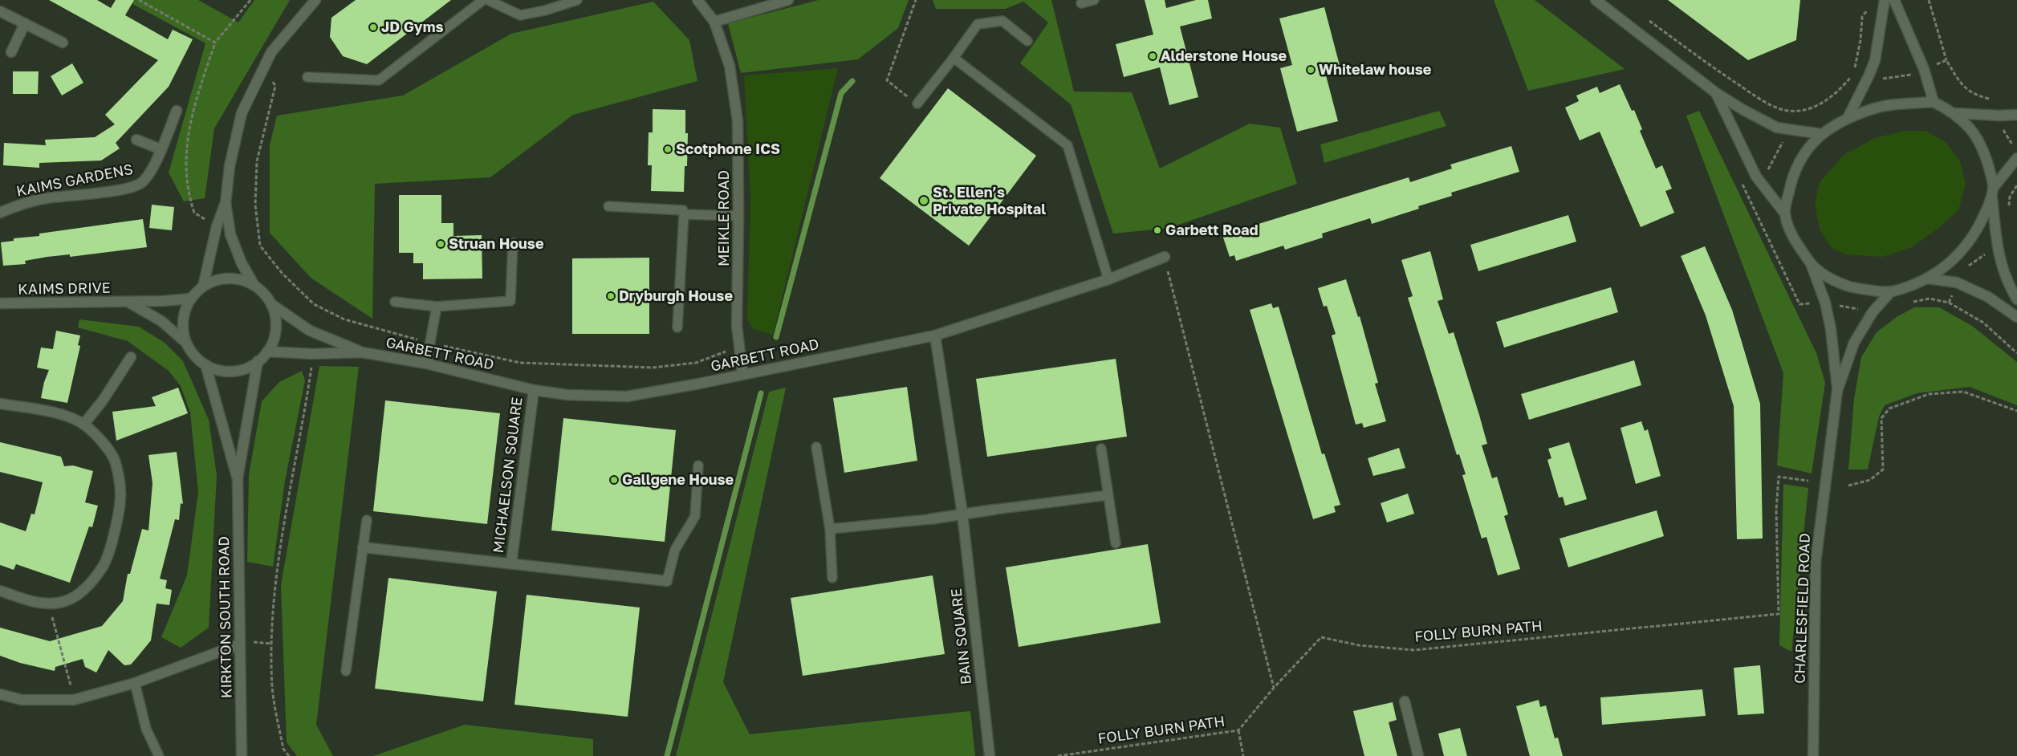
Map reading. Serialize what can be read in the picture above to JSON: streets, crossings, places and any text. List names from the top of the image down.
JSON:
{
  "streets": {
    "street": [
      "KAIMS GARDENS",
      "MEIKLE ROAD",
      "KAIMS DRIVE",
      "GARBETT ROAD",
      "MICHAELSON SQUARE",
      "CHARLESFIELD ROAD",
      "KIRKTON SOUTH ROAD",
      "BAIN SQUARE"
    ],
    "path": ["FOLLY BURN PATH"]
  },
  "crossings": [
    ["MEIKLE ROAD", "GARBETT ROAD"],
    ["KAIMS DRIVE", "GARBETT ROAD"],
    ["KAIMS DRIVE", "KIRKTON SOUTH ROAD"],
    ["GARBETT ROAD", "MICHAELSON SQUARE"],
    ["GARBETT ROAD", "KIRKTON SOUTH ROAD"],
    ["GARBETT ROAD", "BAIN SQUARE"]
  ],
  "places": [
    "JD Gyms",
    "Alderstone House",
    "Whitelaw house",
    "Scotphone ICS",
    "St. Ellen’s Private Hospital",
    "Garbett Road",
    "Struan House",
    "Dryburgh House",
    "Gallgene House"
  ]
}
